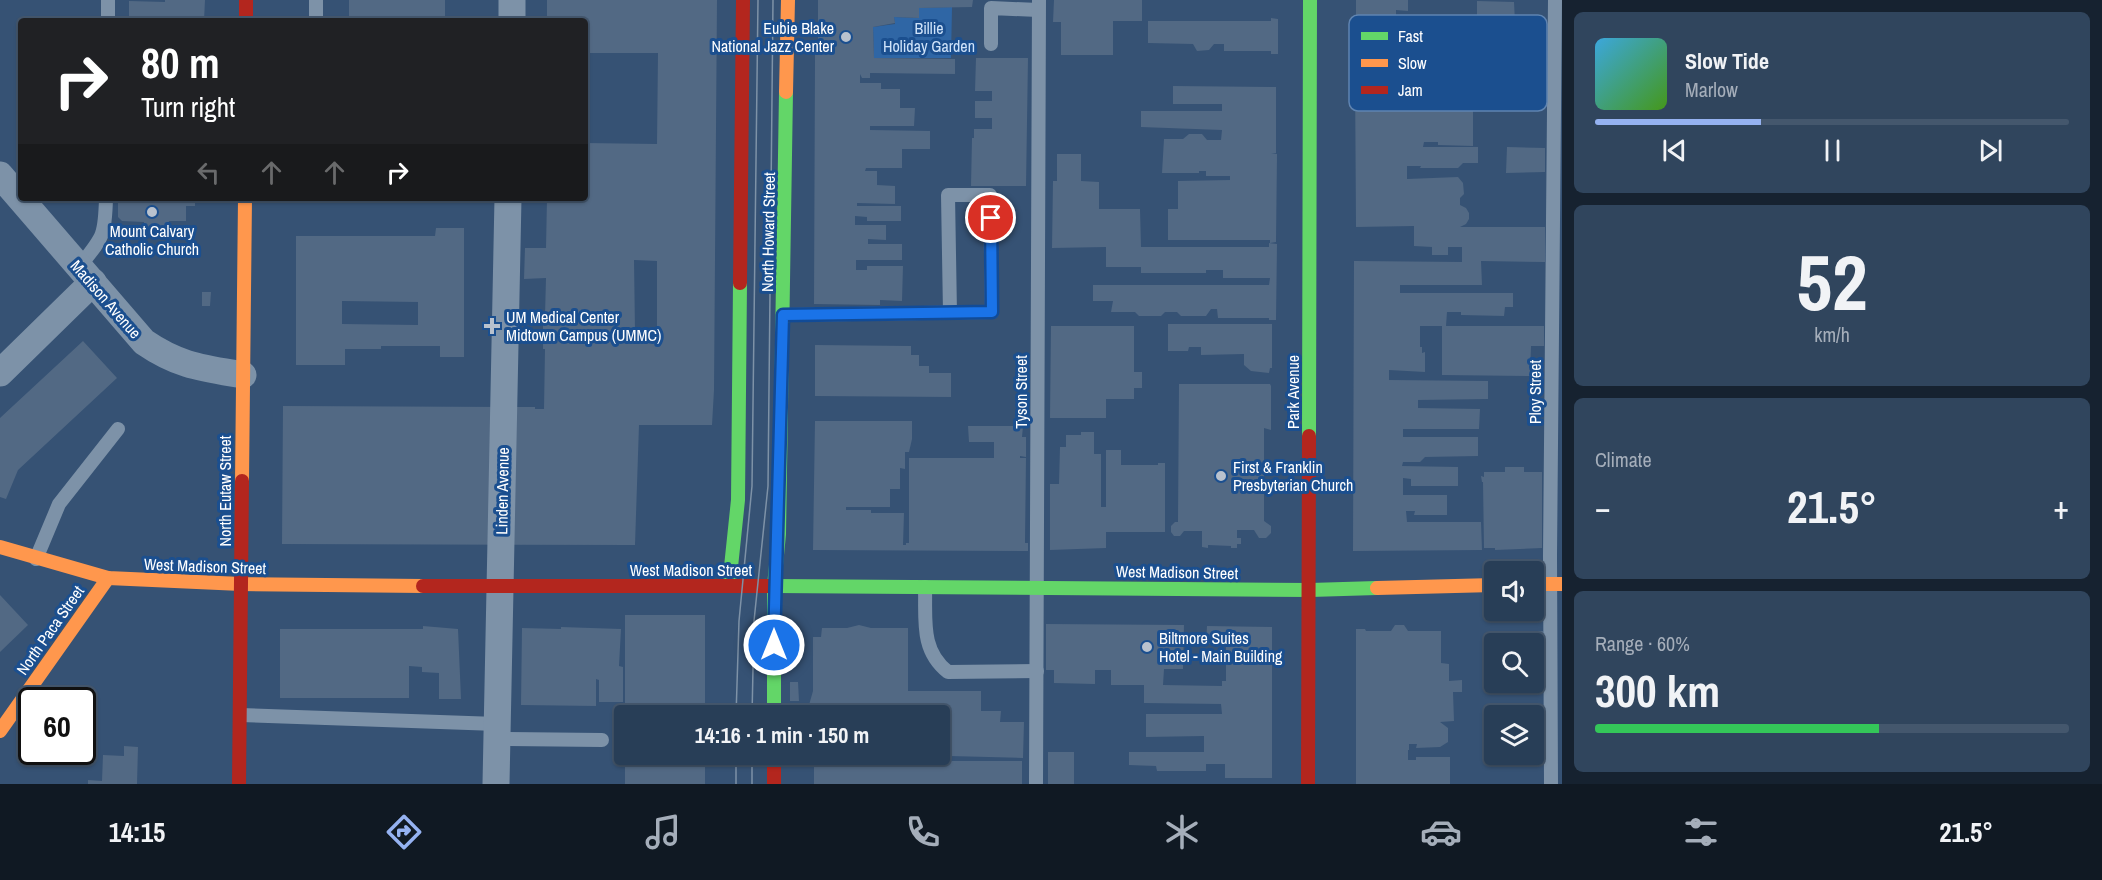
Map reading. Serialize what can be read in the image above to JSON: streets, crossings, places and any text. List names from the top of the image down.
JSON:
{
  "streets": {
    "main road": [
      "North Howard Street",
      "Park Avenue",
      "North Eutaw Street",
      "West Madison Street",
      "North Paca Street"
    ],
    "street": ["Madison Avenue", "Linden Avenue"],
    "lane": ["Tyson Street", "Ploy Street"]
  },
  "crossings": [
    ["North Howard Street", "West Madison Street"],
    ["Madison Avenue", "North Eutaw Street"],
    ["Tyson Street", "West Madison Street"],
    ["Park Avenue", "West Madison Street"],
    ["North Eutaw Street", "West Madison Street"],
    ["Linden Avenue", "West Madison Street"],
    ["West Madison Street", "North Paca Street"]
  ],
  "parks": ["Billie Holiday Garden"],
  "places": {
    "other": [
      "Eubie Blake National Jazz Center",
      "Mount Calvary Catholic Church",
      "First & Franklin Presbyterian Church",
      "Biltmore Suites Hotel - Main Building"
    ],
    "health": ["UM Medical Center Midtown Campus (UMMC)"]
  },
  "legend": ["Fast", "Slow", "Jam"],
  "page": {
    "turn": ["80 m", "Turn right"],
    "song": ["Slow Tide", "Marlow"],
    "tile": [
      ["52", "km/h"],
      "Climate",
      ["Range · 60%", "300 km"]
    ],
    "heat": ["−", "21.5°", "+"],
    "limit": "60",
    "trip": "14:16 · 1 min · 150 m",
    "tabs": ["14:15", "21.5°"]
  }
}
